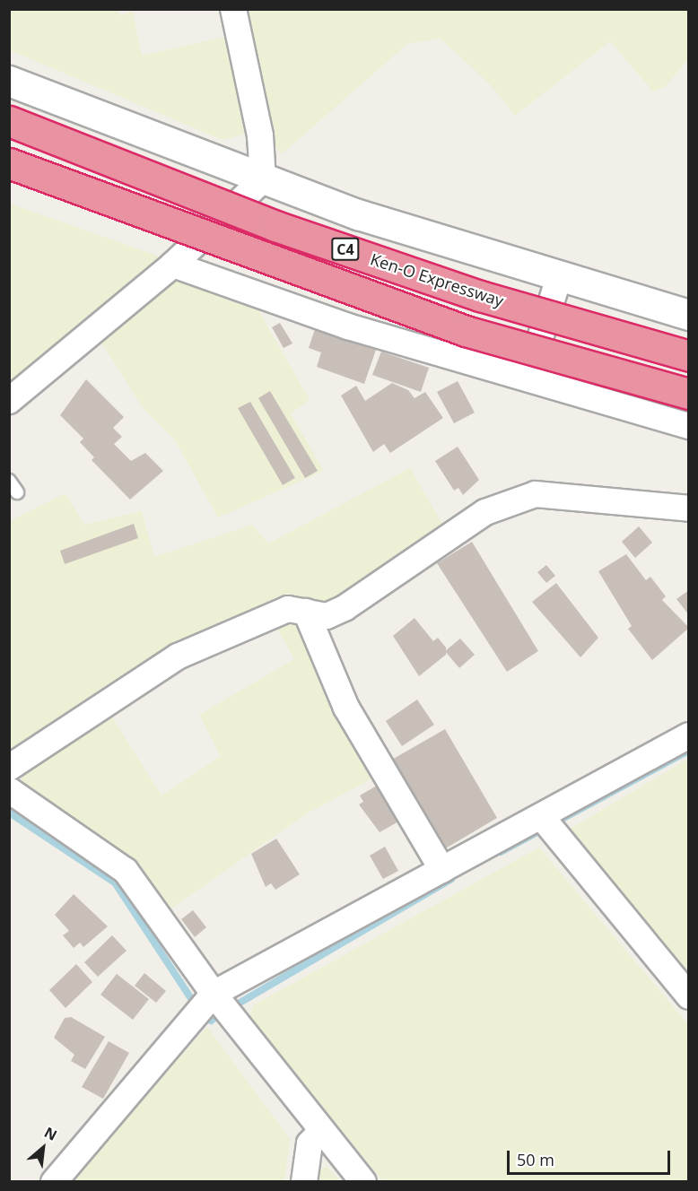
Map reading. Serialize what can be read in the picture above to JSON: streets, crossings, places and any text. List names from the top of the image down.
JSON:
{
  "streets": {
    "highway": ["C4", "Ken-O Expressway"]
  },
  "scale_bar": "50 m",
  "north": "top right"
}
